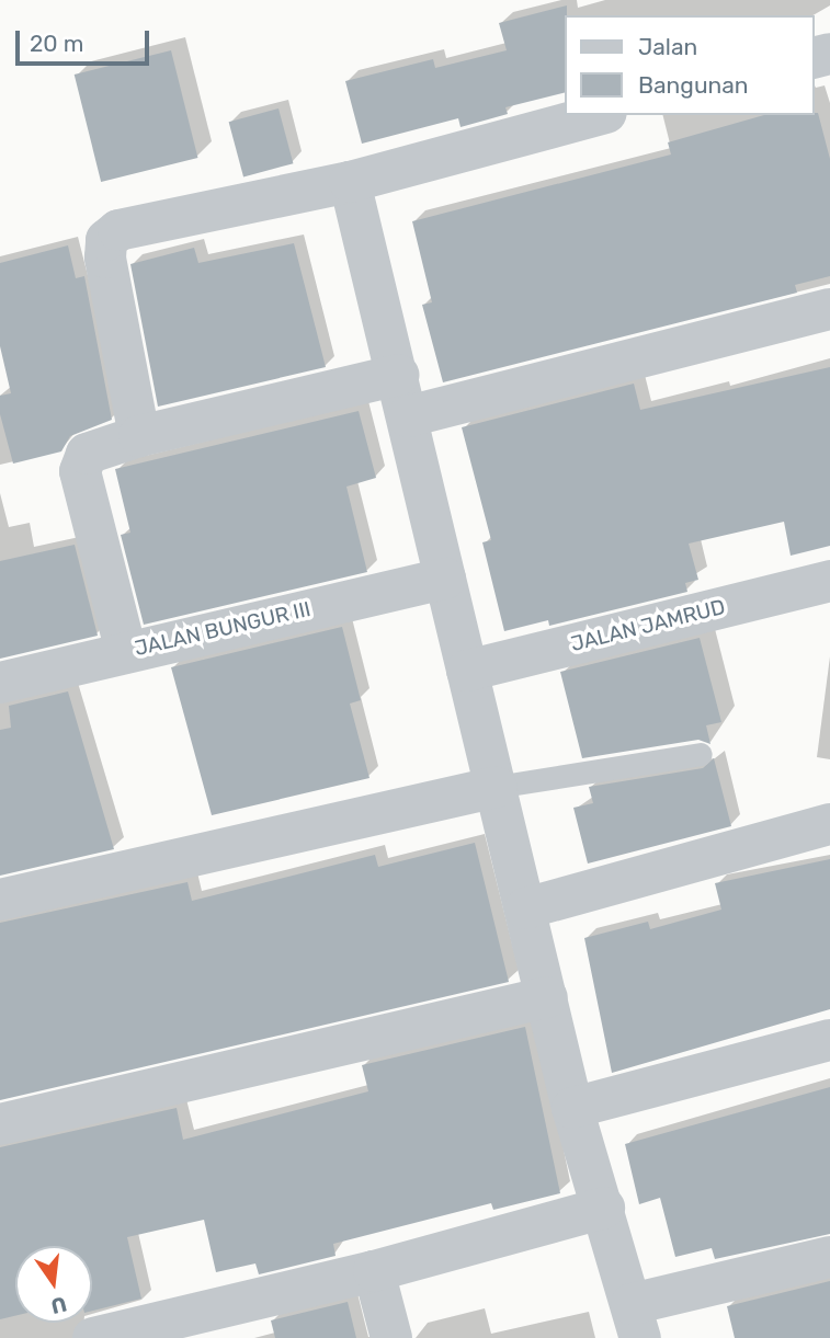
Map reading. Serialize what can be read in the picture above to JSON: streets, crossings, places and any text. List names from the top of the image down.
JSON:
{
  "streets": {
    "street": ["JALAN JAMRUD", "JALAN BUNGUR III"]
  },
  "legend": ["Jalan", "Bangunan"],
  "scale_bar": "20 m",
  "north": "bottom"
}
